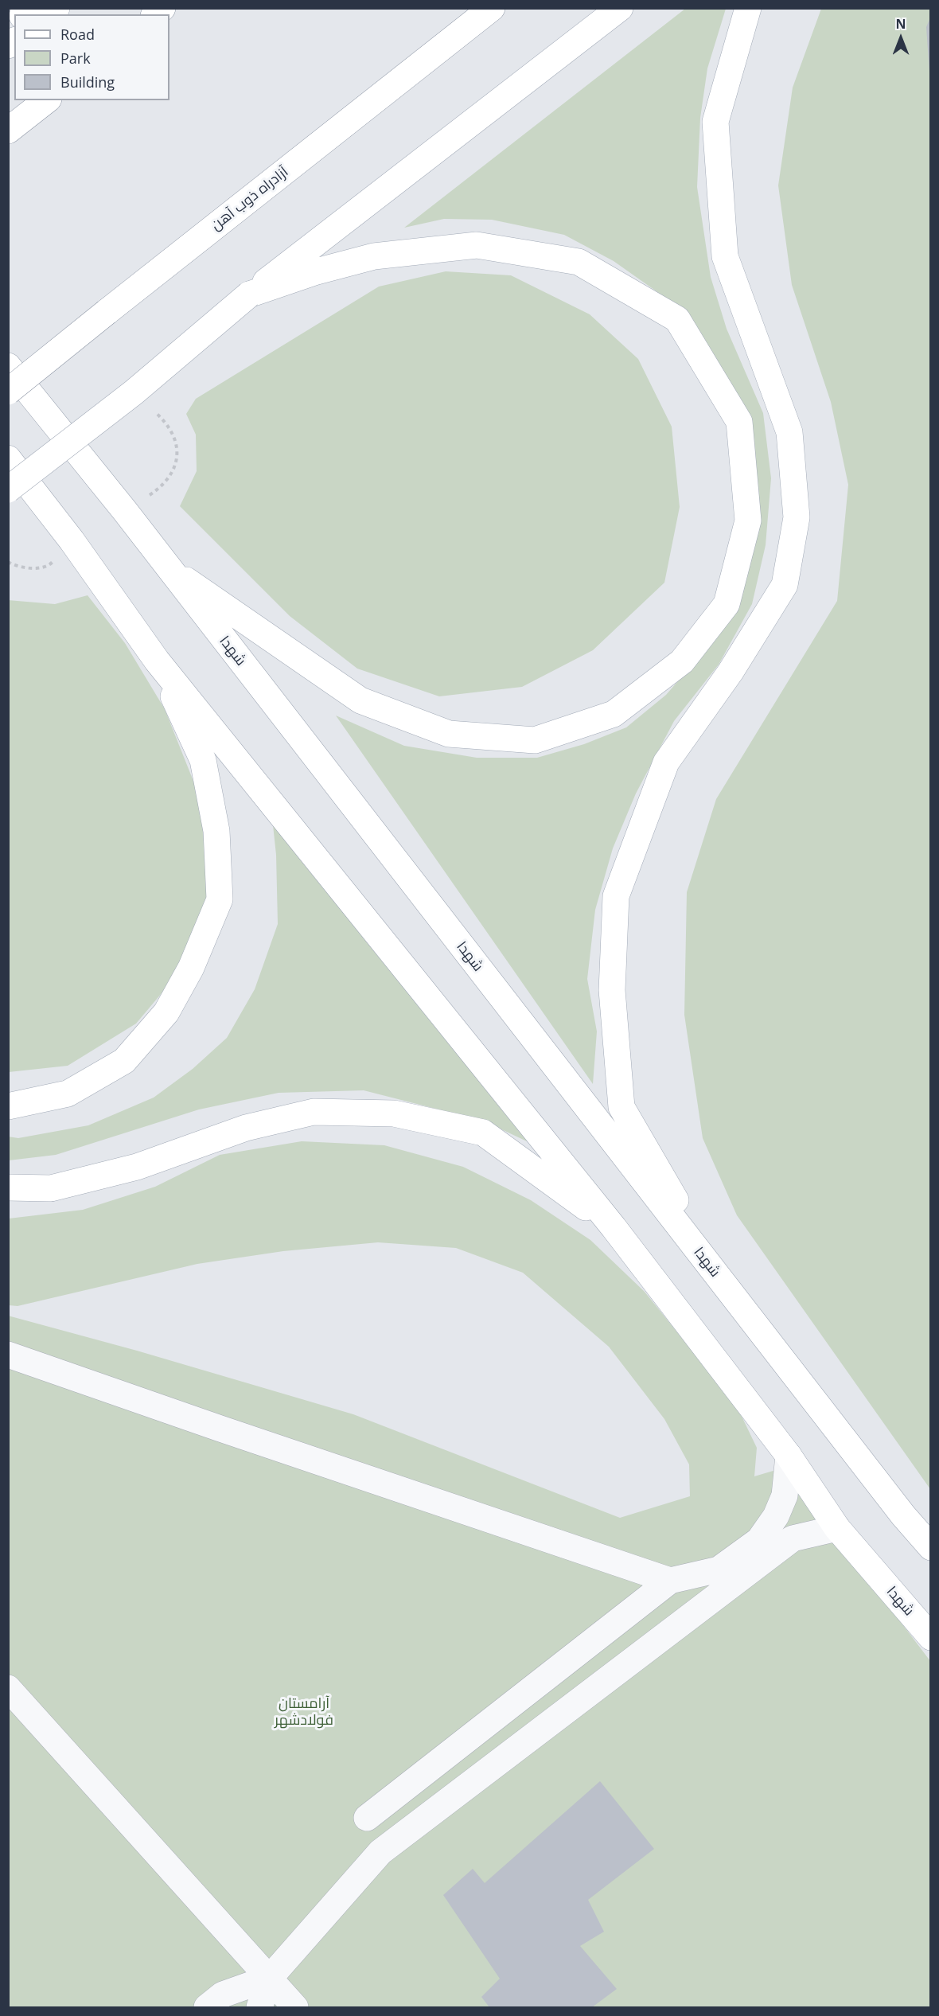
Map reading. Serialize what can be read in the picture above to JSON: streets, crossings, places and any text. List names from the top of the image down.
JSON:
{
  "streets": {
    "main road": ["آزادراه ذوب آهن", "شهدا"]
  },
  "parks": ["آرامستان فولادشهر"],
  "legend": ["Road", "Park", "Building"],
  "north": "top"
}
